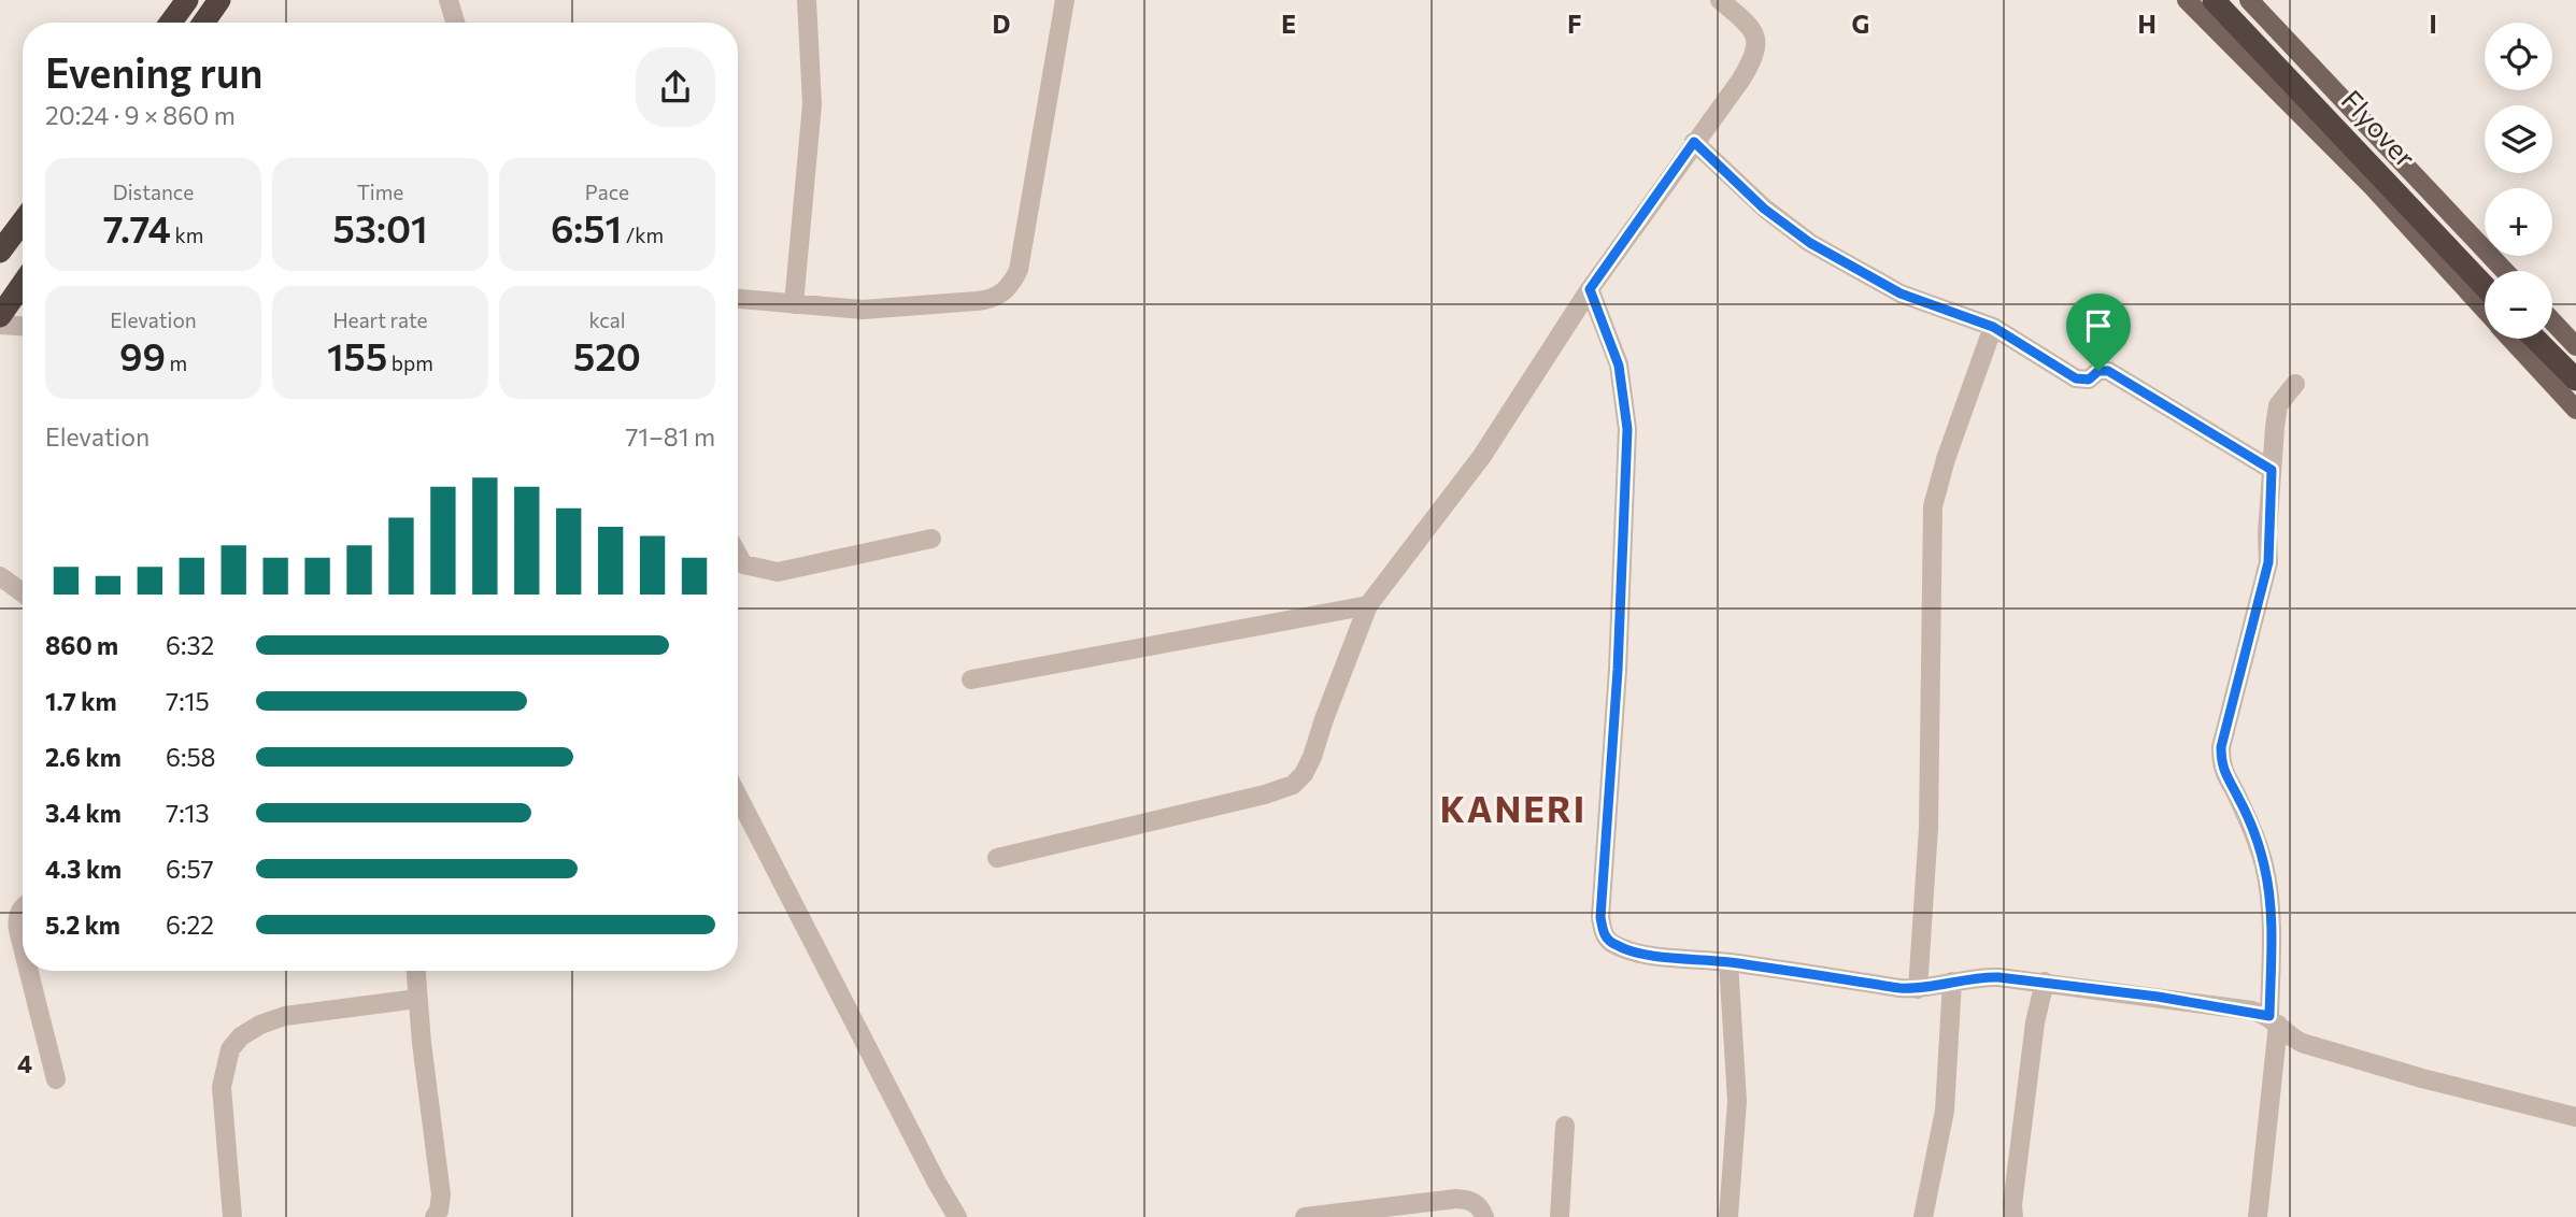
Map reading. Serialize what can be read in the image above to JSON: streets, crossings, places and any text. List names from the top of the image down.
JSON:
{
  "streets": {
    "highway": ["Flyover"]
  },
  "districts": ["KANERI"],
  "page": {
    "map_buttons": ["+", "−"],
    "heading": ["Evening run", "20:24 · 9 × 860 m"],
    "stats": [
      ["Distance", "7.74 km"],
      ["Time", "53:01"],
      ["Pace", "6:51 /km"],
      ["Elevation", "99 m"],
      ["Heart rate", "155 bpm"],
      ["kcal", "520"]
    ],
    "chart": ["Elevation", "71–81 m"],
    "list": [
      {
        "name": "860 m",
        "note": "6:32"
      },
      {
        "name": "1.7 km",
        "note": "7:15"
      },
      {
        "name": "2.6 km",
        "note": "6:58"
      },
      {
        "name": "3.4 km",
        "note": "7:13"
      },
      {
        "name": "4.3 km",
        "note": "6:57"
      },
      {
        "name": "5.2 km",
        "note": "6:22"
      }
    ]
  },
  "grid": {
    "columns": [
      "D",
      "E",
      "F",
      "G",
      "H",
      "I"
    ],
    "rows": ["4"]
  }
}
